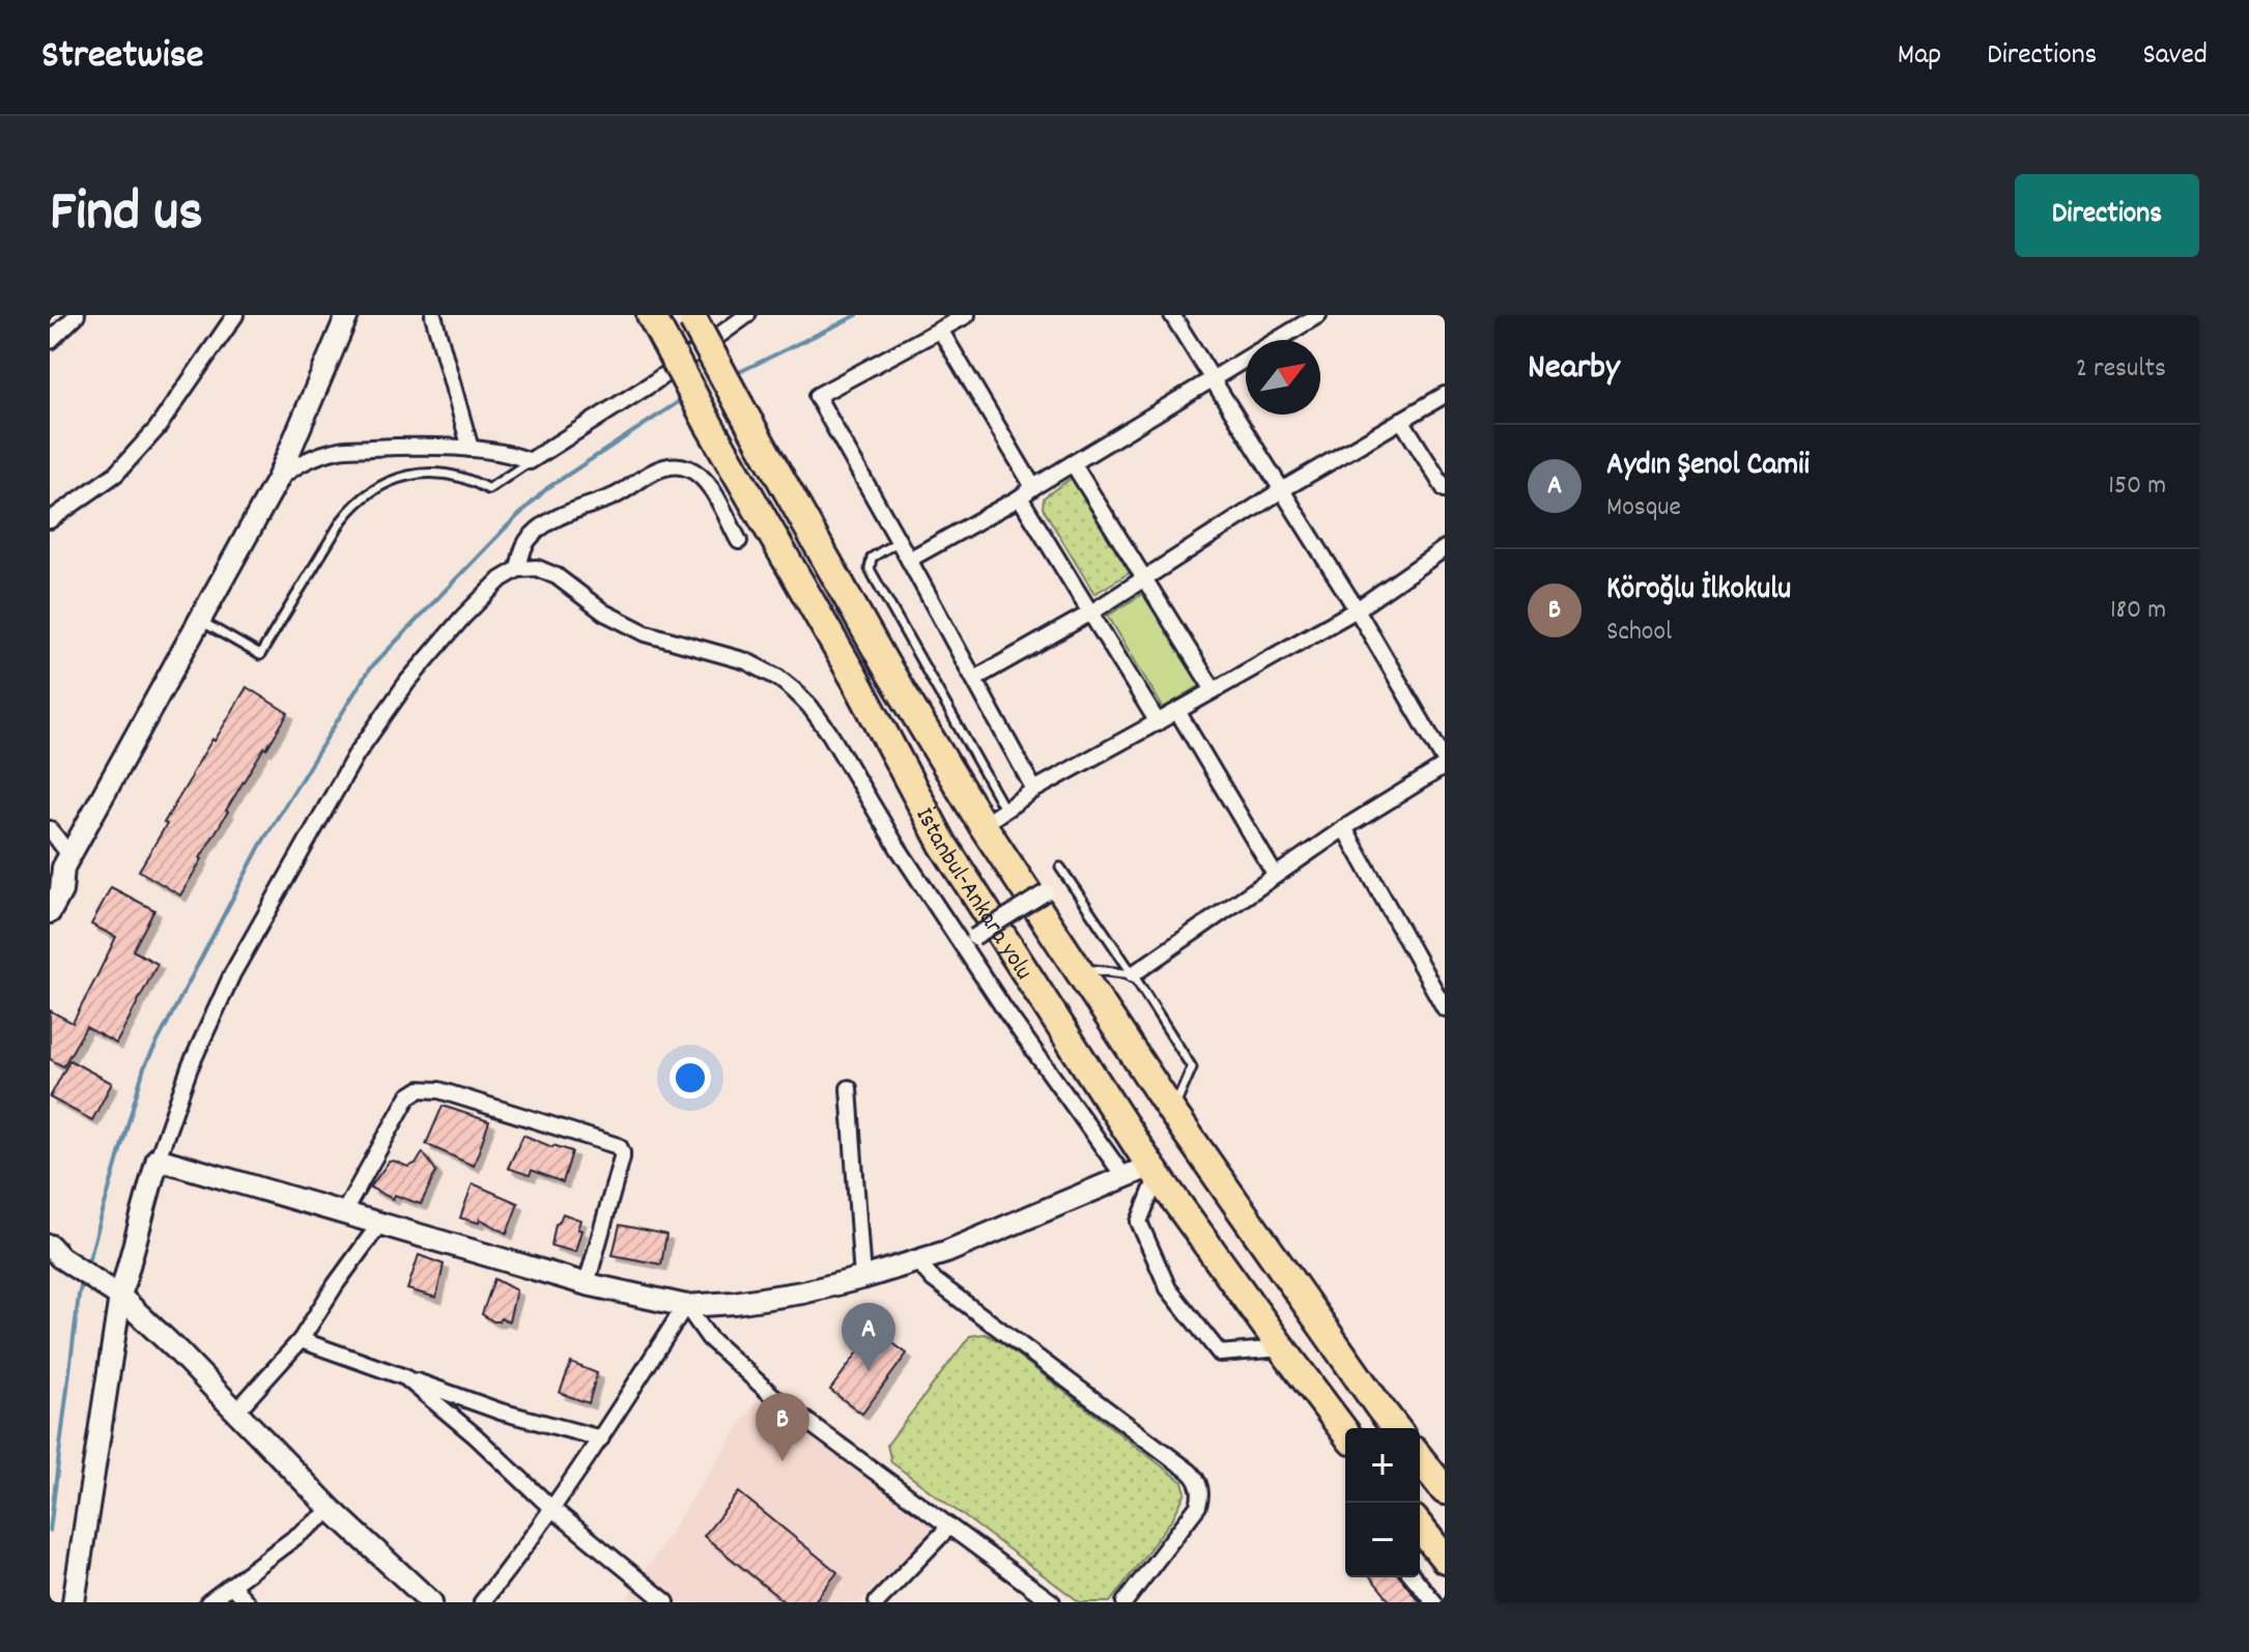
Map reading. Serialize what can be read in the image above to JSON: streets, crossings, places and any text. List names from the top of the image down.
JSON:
{
  "streets": {
    "highway": ["İstanbul-Ankara yolu"]
  },
  "north": "top right",
  "page": {
    "header": "Streetwise",
    "nav": ["Map", "Directions", "Saved"],
    "title": "Find us",
    "buttons": "Directions",
    "heading": ["Nearby", "2 results"],
    "list": [
      {
        "mark": "A",
        "name": "Aydın Şenol Camii",
        "note": "Mosque",
        "value": "150 m"
      },
      {
        "mark": "B",
        "name": "Köroğlu İlkokulu",
        "note": "School",
        "value": "180 m"
      }
    ],
    "pins": ["A", "B"],
    "map_buttons": ["+", "−"]
  }
}
